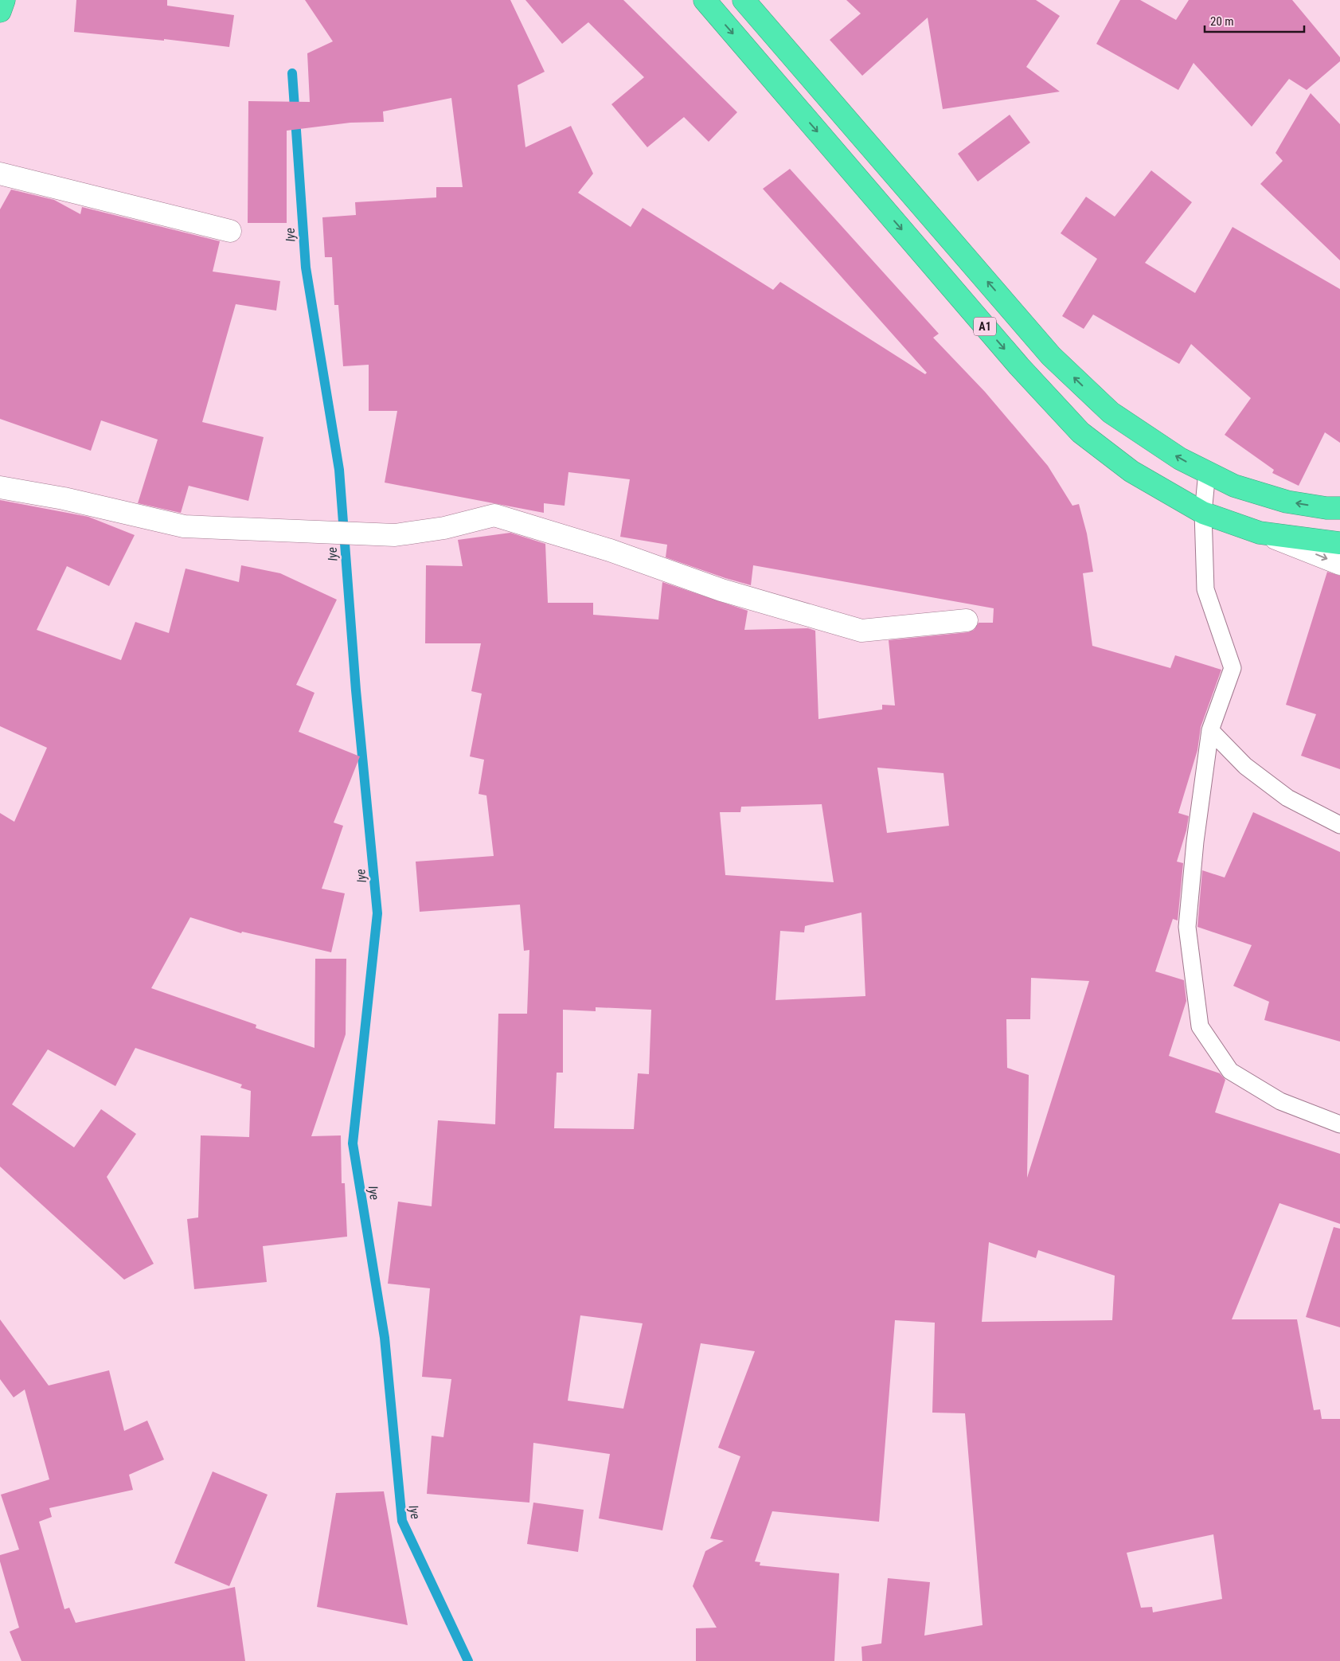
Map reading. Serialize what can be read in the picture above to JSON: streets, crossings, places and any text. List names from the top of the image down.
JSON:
{
  "streets": {
    "highway": ["A1"]
  },
  "water": ["Iye"],
  "scale_bar": "20 m"
}
